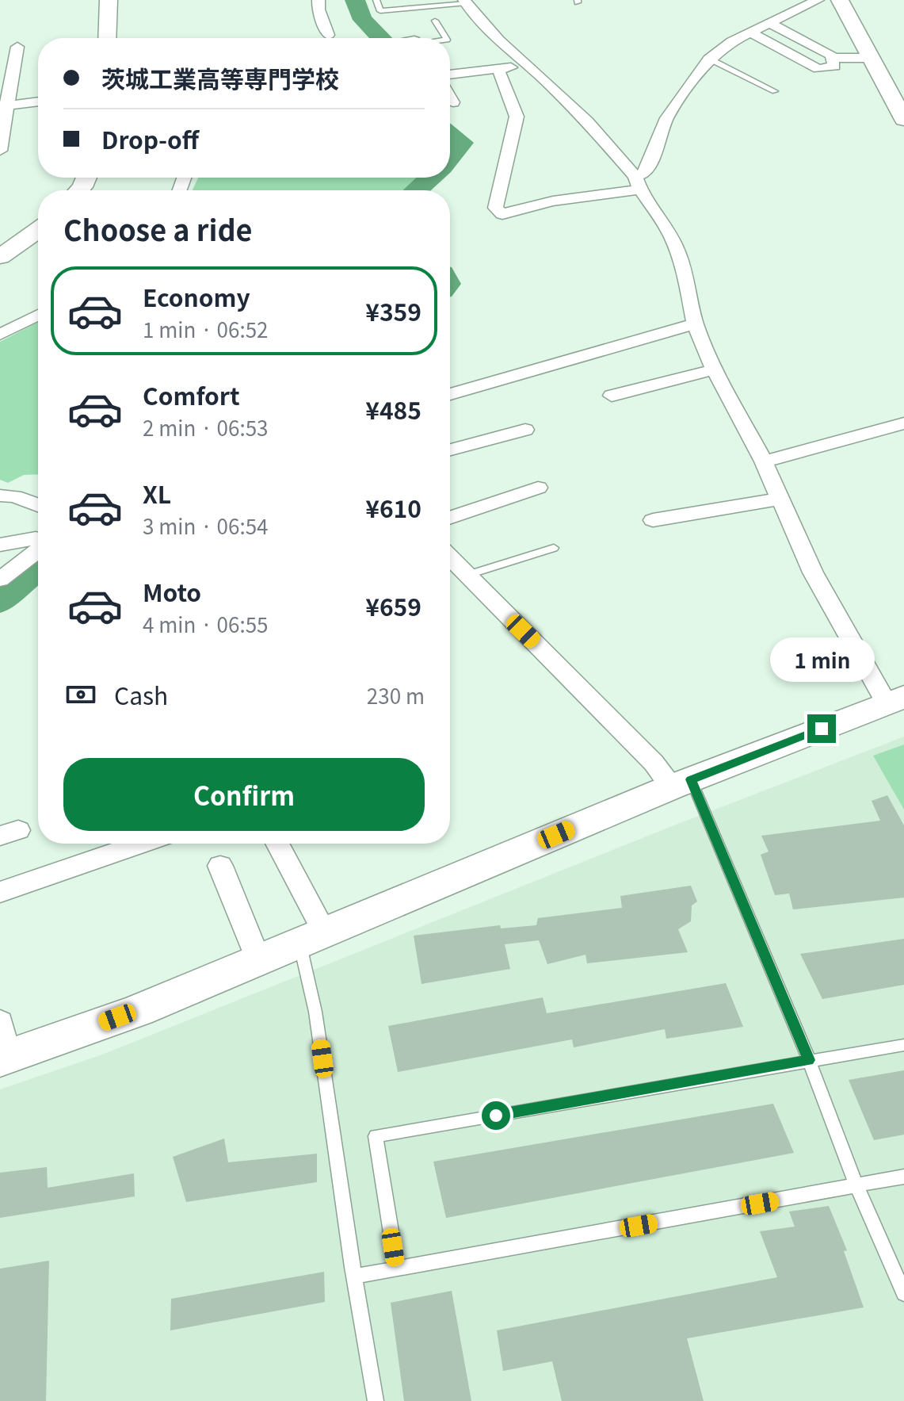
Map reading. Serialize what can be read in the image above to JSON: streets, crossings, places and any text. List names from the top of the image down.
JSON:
{
  "page": {
    "banner": ["茨城工業高等専門学校", "Drop-off"],
    "heading": "Choose a ride",
    "list": [
      {
        "name": "Economy",
        "note": "1 min · 06:52",
        "value": "¥359"
      },
      {
        "name": "Comfort",
        "note": "2 min · 06:53",
        "value": "¥485"
      },
      {
        "name": "XL",
        "note": "3 min · 06:54",
        "value": "¥610"
      },
      {
        "name": "Moto",
        "note": "4 min · 06:55",
        "value": "¥659"
      }
    ],
    "bubble": "1 min",
    "pay": ["Cash", "230 m"],
    "buttons": "Confirm"
  }
}
